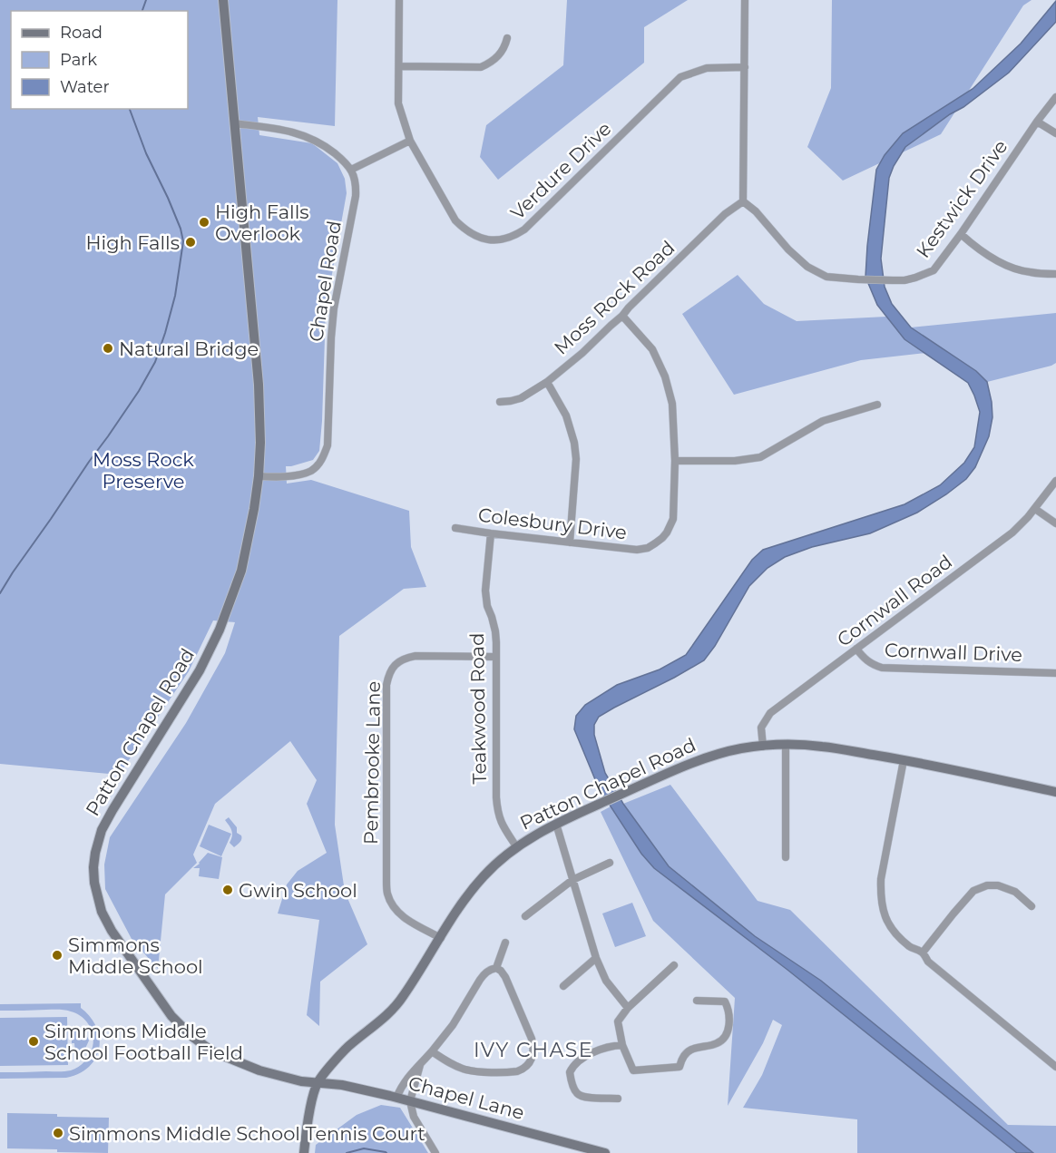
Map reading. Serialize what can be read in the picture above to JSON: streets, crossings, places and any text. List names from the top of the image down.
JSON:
{
  "streets": {
    "street": [
      "Verdure Drive",
      "Kestwick Drive",
      "Chapel Road",
      "Moss Rock Road",
      "Colesbury Drive",
      "Cornwall Road",
      "Cornwall Drive",
      "Teakwood Road",
      "Patton Chapel Road",
      "Pembrooke Lane",
      "Chapel Lane"
    ]
  },
  "crossings": [
    ["Kestwick Drive", "Moss Rock Road"],
    ["Chapel Road", "Patton Chapel Road"],
    ["Moss Rock Road", "Colesbury Drive"],
    ["Colesbury Drive", "Teakwood Road"],
    ["Cornwall Road", "Cornwall Drive"],
    ["Cornwall Road", "Patton Chapel Road"],
    ["Teakwood Road", "Patton Chapel Road"],
    ["Teakwood Road", "Pembrooke Lane"],
    ["Patton Chapel Road", "Pembrooke Lane"],
    ["Patton Chapel Road", "Chapel Lane"]
  ],
  "districts": ["IVY CHASE"],
  "parks": ["Moss Rock Preserve"],
  "places": [
    "High Falls Overlook",
    "High Falls",
    "Natural Bridge",
    "Gwin School",
    "Simmons Middle School",
    "Simmons Middle School Football Field",
    "Simmons Middle School Tennis Court"
  ],
  "legend": ["Road", "Park", "Water"]
}
